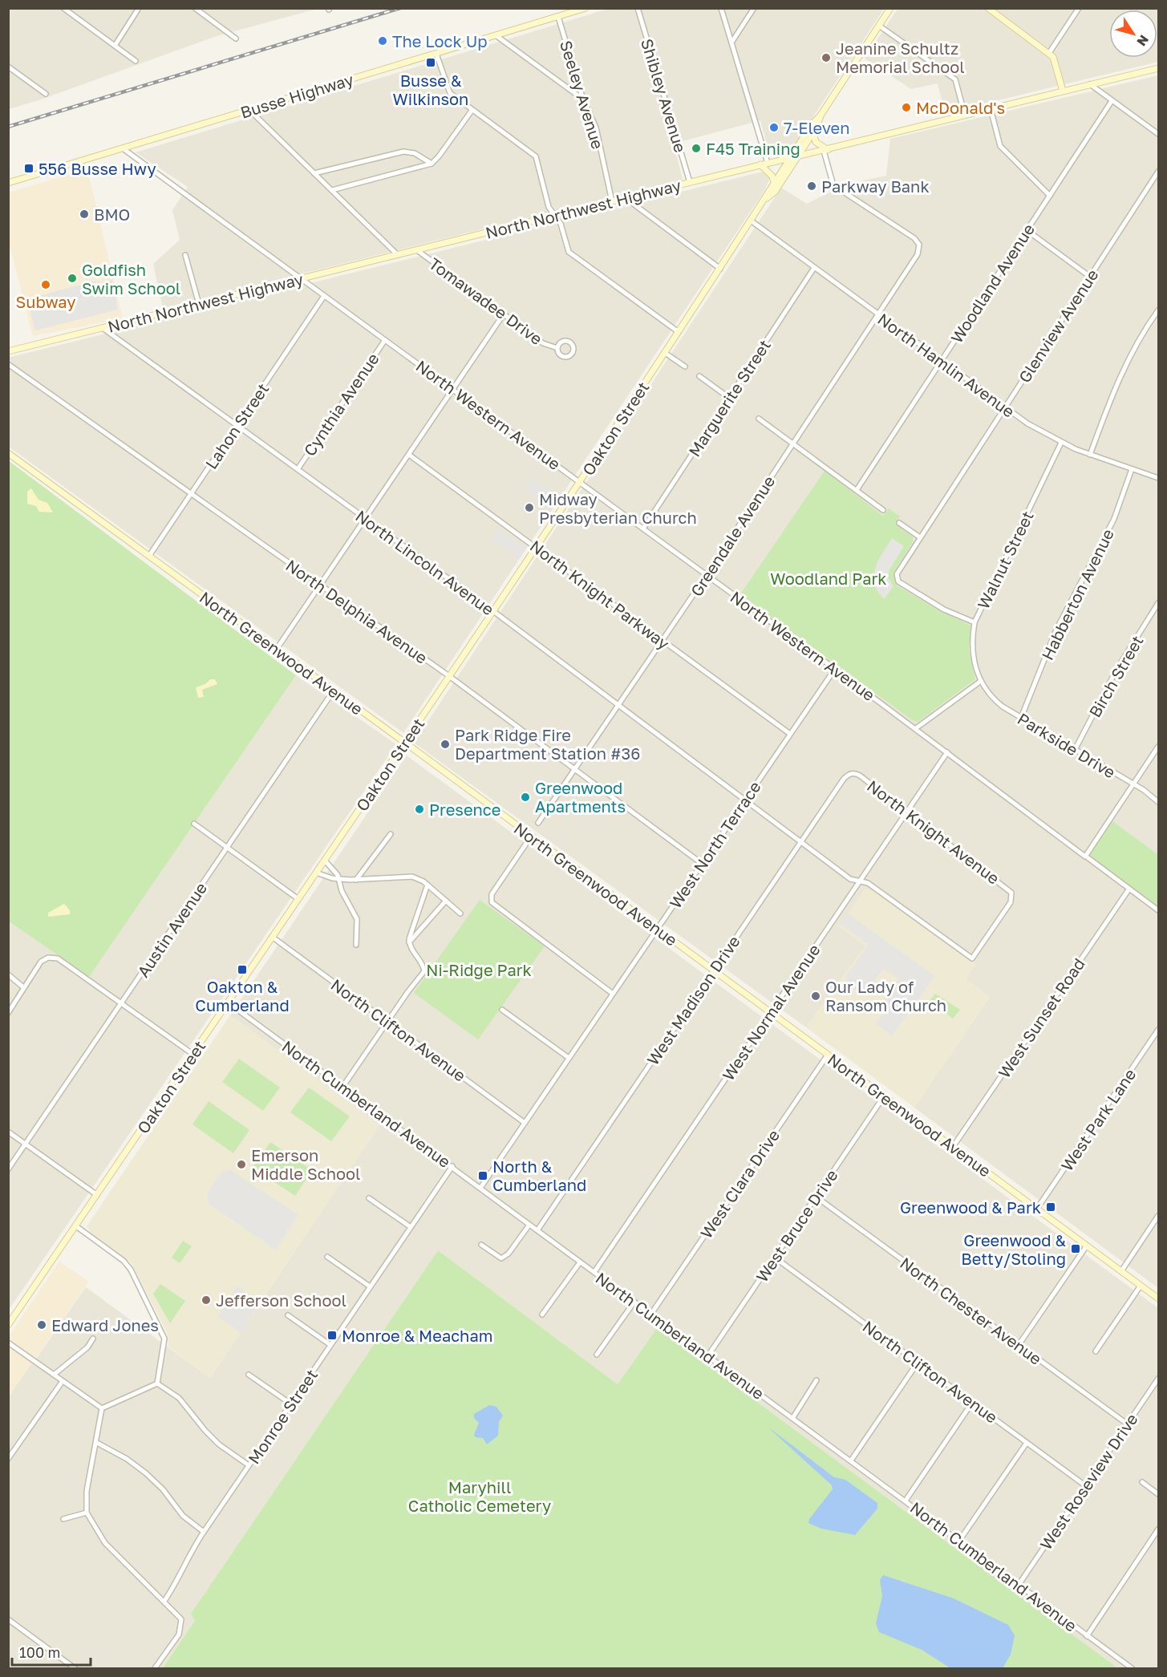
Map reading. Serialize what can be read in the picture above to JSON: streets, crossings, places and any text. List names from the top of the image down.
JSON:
{
  "streets": {
    "main road": [
      "Busse Highway",
      "North Northwest Highway",
      "Oakton Street",
      "North Greenwood Avenue"
    ],
    "street": [
      "Seeley Avenue",
      "Shibley Avenue",
      "Woodland Avenue",
      "Tomawadee Drive",
      "Glenview Avenue",
      "North Hamlin Avenue",
      "Marguerite Street",
      "Cynthia Avenue",
      "North Western Avenue",
      "Lahon Street",
      "Greendale Avenue",
      "Walnut Street",
      "North Lincoln Avenue",
      "North Knight Parkway",
      "Habberton Avenue",
      "North Delphia Avenue",
      "Birch Street",
      "Parkside Drive",
      "North Knight Avenue",
      "West North Terrace",
      "Austin Avenue",
      "West Madison Drive",
      "West Normal Avenue",
      "West Sunset Road",
      "North Clifton Avenue",
      "North Cumberland Avenue",
      "West Park Lane",
      "West Clara Drive",
      "West Bruce Drive",
      "North Chester Avenue",
      "Monroe Street",
      "West Roseview Drive"
    ]
  },
  "crossings": [
    ["Seeley Avenue", "Busse Highway"],
    ["Seeley Avenue", "North Northwest Highway"],
    ["Busse Highway", "North Western Avenue"],
    ["Shibley Avenue", "North Northwest Highway"],
    ["North Northwest Highway", "Tomawadee Drive"],
    ["North Northwest Highway", "North Western Avenue"],
    ["North Northwest Highway", "Oakton Street"],
    ["North Northwest Highway", "Greendale Avenue"],
    ["North Northwest Highway", "North Lincoln Avenue"],
    ["Woodland Avenue", "North Hamlin Avenue"],
    ["Glenview Avenue", "North Hamlin Avenue"],
    ["Glenview Avenue", "Walnut Street"],
    ["North Hamlin Avenue", "Marguerite Street"],
    ["North Hamlin Avenue", "Oakton Street"],
    ["North Hamlin Avenue", "Greendale Avenue"],
    ["North Hamlin Avenue", "Walnut Street"],
    ["North Hamlin Avenue", "Habberton Avenue"],
    ["Marguerite Street", "North Western Avenue"],
    ["Cynthia Avenue", "North Western Avenue"],
    ["Cynthia Avenue", "North Lincoln Avenue"],
    ["North Western Avenue", "Lahon Street"],
    ["North Western Avenue", "Oakton Street"],
    ["North Western Avenue", "Greendale Avenue"],
    ["North Western Avenue", "West North Terrace"],
    ["North Western Avenue", "West Normal Avenue"],
    ["North Western Avenue", "West Sunset Road"],
    ["Lahon Street", "North Lincoln Avenue"],
    ["Lahon Street", "North Delphia Avenue"],
    ["Lahon Street", "North Greenwood Avenue"],
    ["Oakton Street", "North Lincoln Avenue"],
    ["Oakton Street", "North Knight Parkway"],
    ["Oakton Street", "North Delphia Avenue"],
    ["Oakton Street", "North Greenwood Avenue"],
    ["Oakton Street", "North Clifton Avenue"],
    ["Oakton Street", "North Cumberland Avenue"],
    ["Greendale Avenue", "North Lincoln Avenue"],
    ["Greendale Avenue", "North Knight Parkway"],
    ["Greendale Avenue", "North Delphia Avenue"],
    ["Walnut Street", "Parkside Drive"],
    ["North Lincoln Avenue", "North Knight Avenue"],
    ["North Lincoln Avenue", "West North Terrace"],
    ["North Lincoln Avenue", "West Madison Drive"],
    ["North Lincoln Avenue", "West Normal Avenue"],
    ["North Knight Parkway", "West North Terrace"],
    ["Habberton Avenue", "Parkside Drive"],
    ["North Delphia Avenue", "West North Terrace"],
    ["North Greenwood Avenue", "West North Terrace"],
    ["North Greenwood Avenue", "Austin Avenue"],
    ["North Greenwood Avenue", "West Madison Drive"],
    ["North Greenwood Avenue", "West Normal Avenue"],
    ["North Greenwood Avenue", "West Sunset Road"],
    ["North Greenwood Avenue", "West Park Lane"],
    ["North Greenwood Avenue", "West Clara Drive"],
    ["North Greenwood Avenue", "West Bruce Drive"],
    ["Birch Street", "Parkside Drive"],
    ["North Knight Avenue", "West Madison Drive"],
    ["North Knight Avenue", "West Normal Avenue"],
    ["West North Terrace", "North Clifton Avenue"],
    ["West North Terrace", "North Cumberland Avenue"],
    ["West Madison Drive", "North Cumberland Avenue"],
    ["West Normal Avenue", "North Cumberland Avenue"],
    ["North Clifton Avenue", "West Bruce Drive"],
    ["North Clifton Avenue", "West Roseview Drive"],
    ["North Cumberland Avenue", "West Clara Drive"],
    ["North Cumberland Avenue", "West Bruce Drive"],
    ["North Cumberland Avenue", "Monroe Street"],
    ["North Cumberland Avenue", "West Roseview Drive"],
    ["West Bruce Drive", "North Chester Avenue"],
    ["North Chester Avenue", "West Roseview Drive"]
  ],
  "parks": ["Woodland Park", "Ni-Ridge Park", "Maryhill Catholic Cemetery"],
  "places": {
    "other": [
      "The Lock Up",
      "Jeanine Schultz Memorial School",
      "McDonald's",
      "7-Eleven",
      "F45 Training",
      "Parkway Bank",
      "BMO",
      "Goldfish Swim School",
      "Subway",
      "Midway Presbyterian Church",
      "Park Ridge Fire Department Station #36",
      "Greenwood Apartments",
      "Presence",
      "Our Lady of Ransom Church",
      "Emerson Middle School",
      "Jefferson School",
      "Edward Jones"
    ],
    "transit": [
      "Busse & Wilkinson",
      "556 Busse Hwy",
      "Oakton & Cumberland",
      "North & Cumberland",
      "Greenwood & Park",
      "Greenwood & Betty/Stoling",
      "Monroe & Meacham"
    ]
  },
  "scale_bar": "100 m",
  "north": "bottom right"
}
